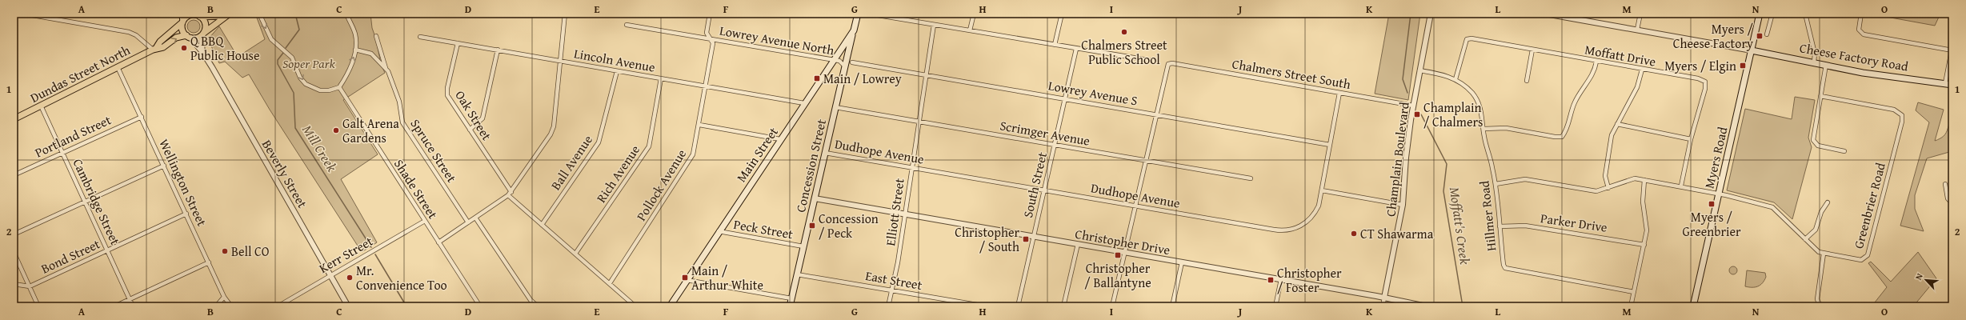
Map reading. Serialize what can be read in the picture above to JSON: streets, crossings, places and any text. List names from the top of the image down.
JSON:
{
  "streets": {
    "main road": [
      "Cheese Factory Road",
      "Dundas Street North",
      "Main Street",
      "Myers Road",
      "Concession Street"
    ],
    "street": [
      "Lowrey Avenue North",
      "Moffatt Drive",
      "Lincoln Avenue",
      "Chalmers Street South",
      "Lowrey Avenue S",
      "Oak Street",
      "Scrimger Avenue",
      "Portland Street",
      "Spruce Street",
      "Dudhope Avenue",
      "Champlain Boulevard",
      "Ball Avenue",
      "Beverly Street",
      "Rich Avenue",
      "Wellington Street",
      "Pollock Avenue",
      "South Street",
      "Shade Street",
      "Cambridge Street",
      "Greenbrier Road",
      "Elliott Street",
      "Hillmer Road",
      "Parker Drive",
      "Peck Street",
      "Christopher Drive",
      "Kerr Street",
      "Bond Street",
      "East Street"
    ]
  },
  "crossings": [
    ["Lowrey Avenue North", "Main Street"],
    ["Lowrey Avenue North", "Concession Street"],
    ["Lowrey Avenue North", "Pollock Avenue"],
    ["Moffatt Drive", "Greenbrier Road"],
    ["Moffatt Drive", "Hillmer Road"],
    ["Cheese Factory Road", "Myers Road"],
    ["Lincoln Avenue", "Oak Street"],
    ["Lincoln Avenue", "Main Street"],
    ["Lincoln Avenue", "Ball Avenue"],
    ["Lincoln Avenue", "Rich Avenue"],
    ["Lincoln Avenue", "Pollock Avenue"],
    ["Dundas Street North", "Beverly Street"],
    ["Dundas Street North", "Wellington Street"],
    ["Dundas Street North", "Cambridge Street"],
    ["Chalmers Street South", "Lowrey Avenue S"],
    ["Chalmers Street South", "Dudhope Avenue"],
    ["Chalmers Street South", "Champlain Boulevard"],
    ["Lowrey Avenue S", "Dudhope Avenue"],
    ["Lowrey Avenue S", "South Street"],
    ["Lowrey Avenue S", "Elliott Street"],
    ["Scrimger Avenue", "Concession Street"],
    ["Scrimger Avenue", "South Street"],
    ["Scrimger Avenue", "Elliott Street"],
    ["Portland Street", "Wellington Street"],
    ["Portland Street", "Cambridge Street"],
    ["Dudhope Avenue", "Concession Street"],
    ["Dudhope Avenue", "South Street"],
    ["Dudhope Avenue", "Elliott Street"],
    ["Main Street", "Concession Street"],
    ["Main Street", "Peck Street"],
    ["Myers Road", "Greenbrier Road"],
    ["Champlain Boulevard", "Hillmer Road"],
    ["Champlain Boulevard", "Christopher Drive"],
    ["Concession Street", "Peck Street"],
    ["Concession Street", "Christopher Drive"],
    ["Concession Street", "East Street"],
    ["Beverly Street", "Kerr Street"],
    ["Wellington Street", "Bond Street"],
    ["South Street", "Christopher Drive"],
    ["Shade Street", "Kerr Street"],
    ["Cambridge Street", "Bond Street"],
    ["Greenbrier Road", "Hillmer Road"],
    ["Elliott Street", "Christopher Drive"],
    ["Elliott Street", "East Street"],
    ["Hillmer Road", "Parker Drive"]
  ],
  "water": ["Mill Creek", "Moffatt's Creek"],
  "parks": ["Soper Park"],
  "places": {
    "other": [
      "Chalmers Street Public School",
      "Q BBQ Public House",
      "Galt Arena Gardens",
      "CT Shawarma",
      "Bell CO",
      "Mr. Convenience Too"
    ],
    "transit": [
      "Myers / Cheese Factory",
      "Myers / Elgin",
      "Main / Lowrey",
      "Champlain / Chalmers",
      "Myers / Greenbrier",
      "Concession / Peck",
      "Christopher / South",
      "Christopher / Ballantyne",
      "Main / Arthur White",
      "Christopher / Foster"
    ]
  },
  "north": "top left",
  "grid": {
    "columns": [
      "A",
      "B",
      "C",
      "D",
      "E",
      "F",
      "G",
      "H",
      "I",
      "J",
      "K",
      "L",
      "M",
      "N",
      "O"
    ],
    "rows": ["1", "2"]
  }
}
